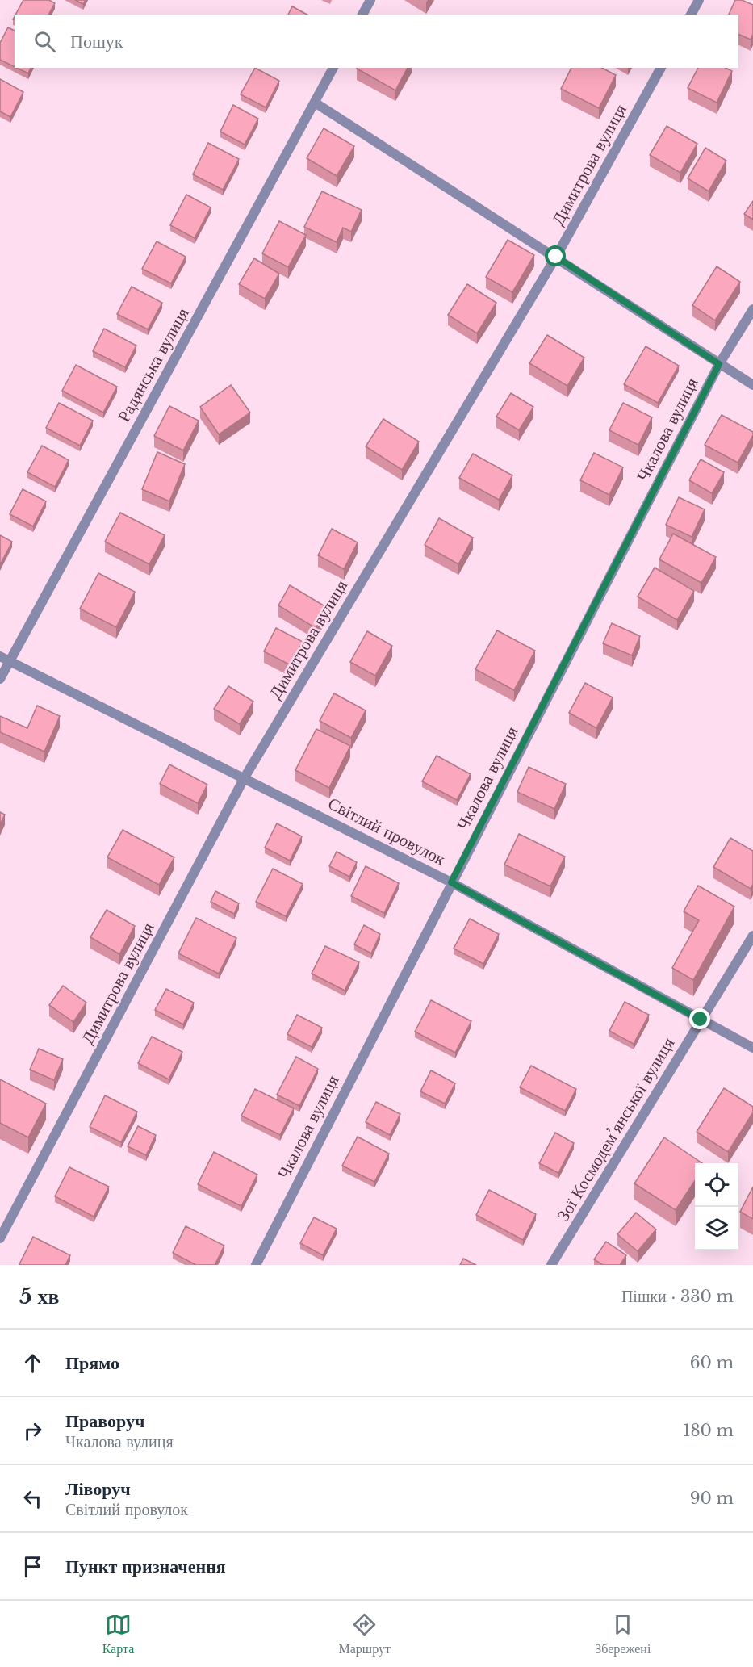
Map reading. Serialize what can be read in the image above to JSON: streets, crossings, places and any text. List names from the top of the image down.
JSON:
{
  "streets": {
    "street": [
      "Димитрова вулиця",
      "Радянська вулиця",
      "Чкалова вулиця",
      "Світлий провулок",
      "Зої Космодем’янської вулиця"
    ]
  },
  "crossings": [
    ["Димитрова вулиця", "Світлий провулок"],
    ["Радянська вулиця", "Світлий провулок"],
    ["Чкалова вулиця", "Світлий провулок"],
    ["Світлий провулок", "Зої Космодем’янської вулиця"]
  ],
  "page": {
    "search": "Пошук",
    "heading": ["5 хв", "Пішки · 330 m"],
    "list": [
      ["Прямо", "60 m"],
      ["Праворуч", "Чкалова вулиця", "180 m"],
      ["Ліворуч", "Світлий провулок", "90 m"],
      "Пункт призначення"
    ],
    "nav": ["Карта", "Маршрут", "Збережені"]
  }
}
